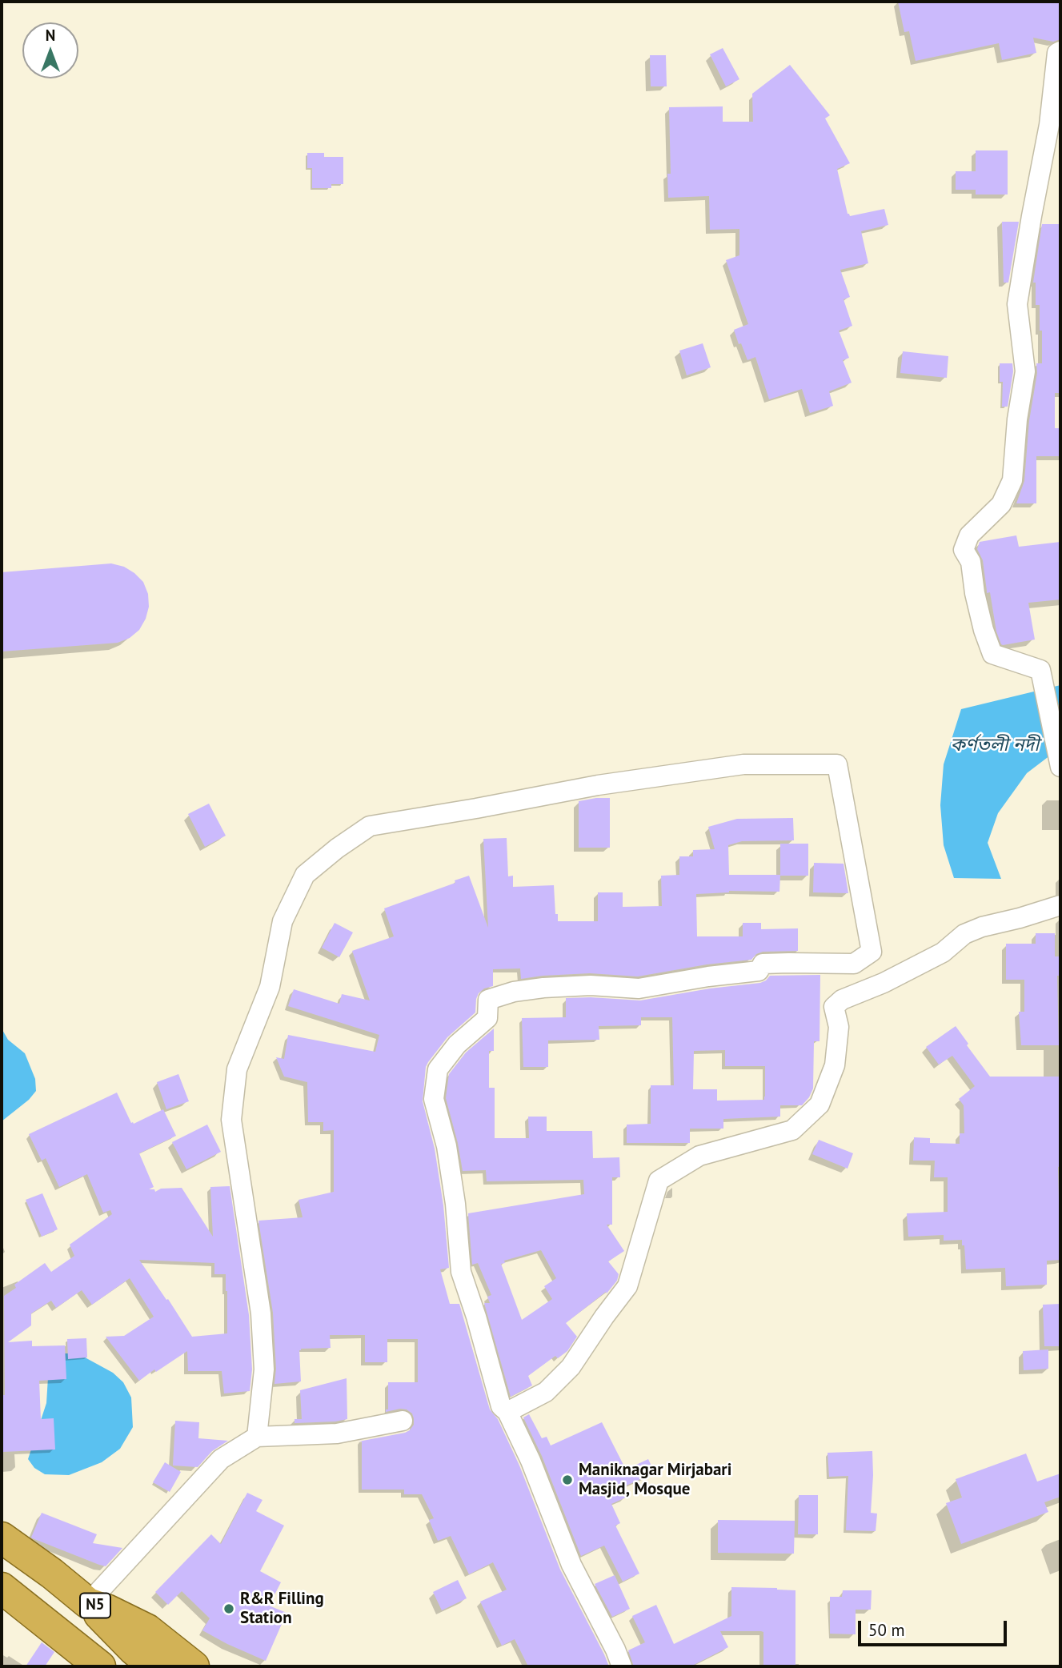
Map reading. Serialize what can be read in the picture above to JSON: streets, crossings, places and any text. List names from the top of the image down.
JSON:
{
  "streets": {
    "highway": ["N5"]
  },
  "water": ["কর্ণতলী নদী"],
  "places": ["Maniknagar Mirjabari Masjid, Mosque", "R&R Filling Station"],
  "scale_bar": "50 m",
  "north": "top"
}
